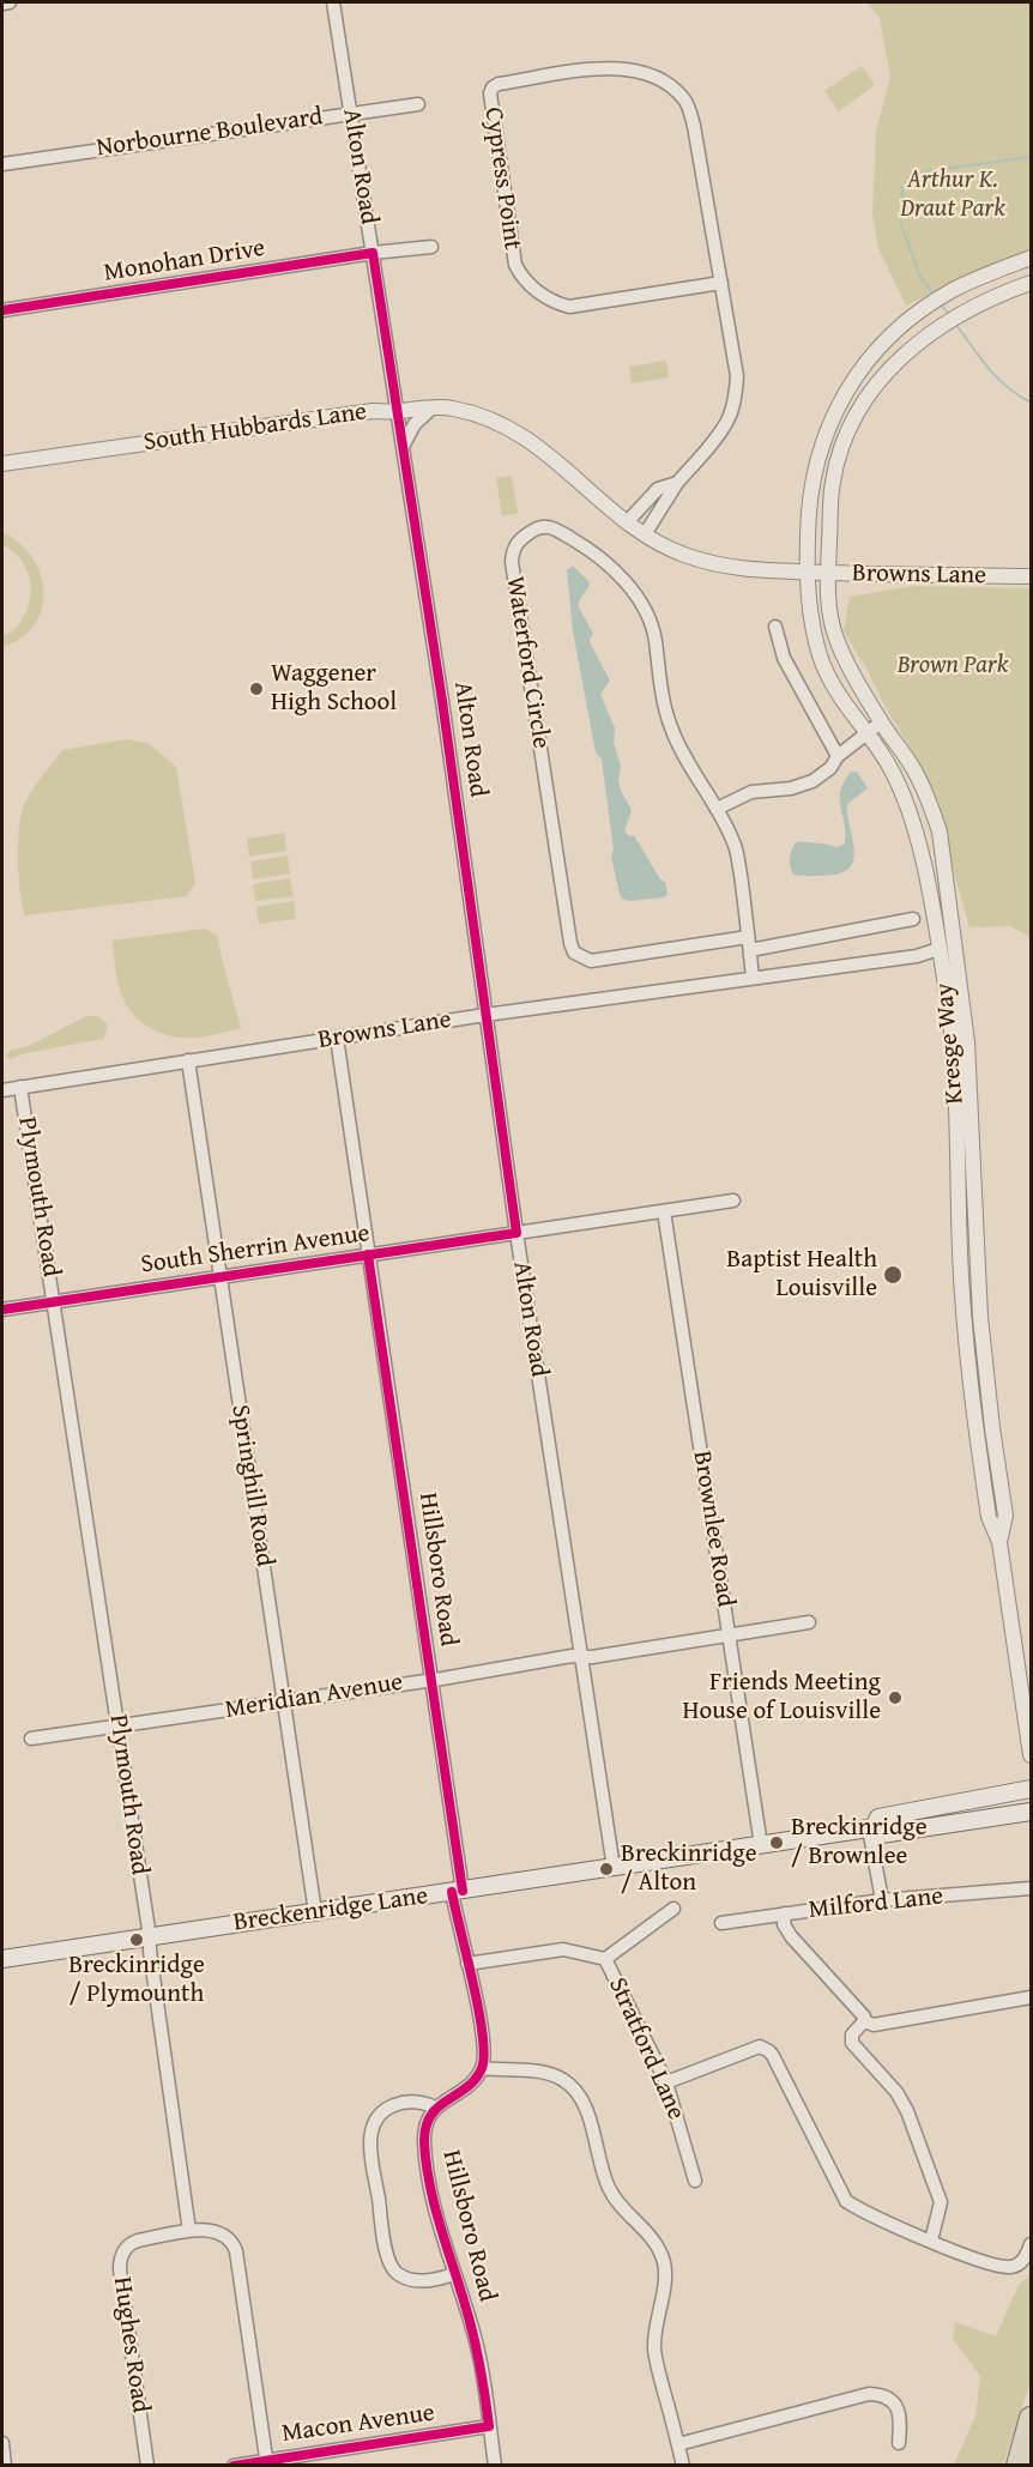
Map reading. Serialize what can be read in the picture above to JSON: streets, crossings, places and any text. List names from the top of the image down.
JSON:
{
  "streets": {
    "main road": ["Breckenridge Lane"],
    "street": [
      "Norbourne Boulevard",
      "Alton Road",
      "Cypress Point",
      "Monohan Drive",
      "South Hubbards Lane",
      "Browns Lane",
      "Waterford Circle",
      "Kresge Way",
      "Plymouth Road",
      "South Sherrin Avenue",
      "Springhill Road",
      "Brownlee Road",
      "Hillsboro Road",
      "Meridian Avenue",
      "Milford Lane",
      "Stratford Lane",
      "Hughes Road",
      "Macon Avenue"
    ]
  },
  "crossings": [
    ["Norbourne Boulevard", "Alton Road"],
    ["Alton Road", "Monohan Drive"],
    ["Alton Road", "South Hubbards Lane"],
    ["Alton Road", "Browns Lane"],
    ["Alton Road", "South Sherrin Avenue"],
    ["Alton Road", "Meridian Avenue"],
    ["Alton Road", "Breckenridge Lane"],
    ["Cypress Point", "South Hubbards Lane"],
    ["South Hubbards Lane", "Browns Lane"],
    ["South Hubbards Lane", "Kresge Way"],
    ["Browns Lane", "Waterford Circle"],
    ["Browns Lane", "Kresge Way"],
    ["Browns Lane", "Plymouth Road"],
    ["Browns Lane", "Springhill Road"],
    ["Browns Lane", "Hillsboro Road"],
    ["Plymouth Road", "South Sherrin Avenue"],
    ["Plymouth Road", "Meridian Avenue"],
    ["Plymouth Road", "Breckenridge Lane"],
    ["Plymouth Road", "Hughes Road"],
    ["South Sherrin Avenue", "Springhill Road"],
    ["South Sherrin Avenue", "Brownlee Road"],
    ["South Sherrin Avenue", "Hillsboro Road"],
    ["Springhill Road", "Meridian Avenue"],
    ["Springhill Road", "Breckenridge Lane"],
    ["Brownlee Road", "Meridian Avenue"],
    ["Brownlee Road", "Breckenridge Lane"],
    ["Hillsboro Road", "Meridian Avenue"],
    ["Hillsboro Road", "Breckenridge Lane"],
    ["Hillsboro Road", "Macon Avenue"]
  ],
  "parks": ["Arthur K. Draut Park", "Brown Park"],
  "places": [
    "Waggener High School",
    "Baptist Health Louisville",
    "Friends Meeting House of Louisville",
    "Breckinridge / Brownlee",
    "Breckinridge / Alton",
    "Breckinridge / Plymounth"
  ]
}
